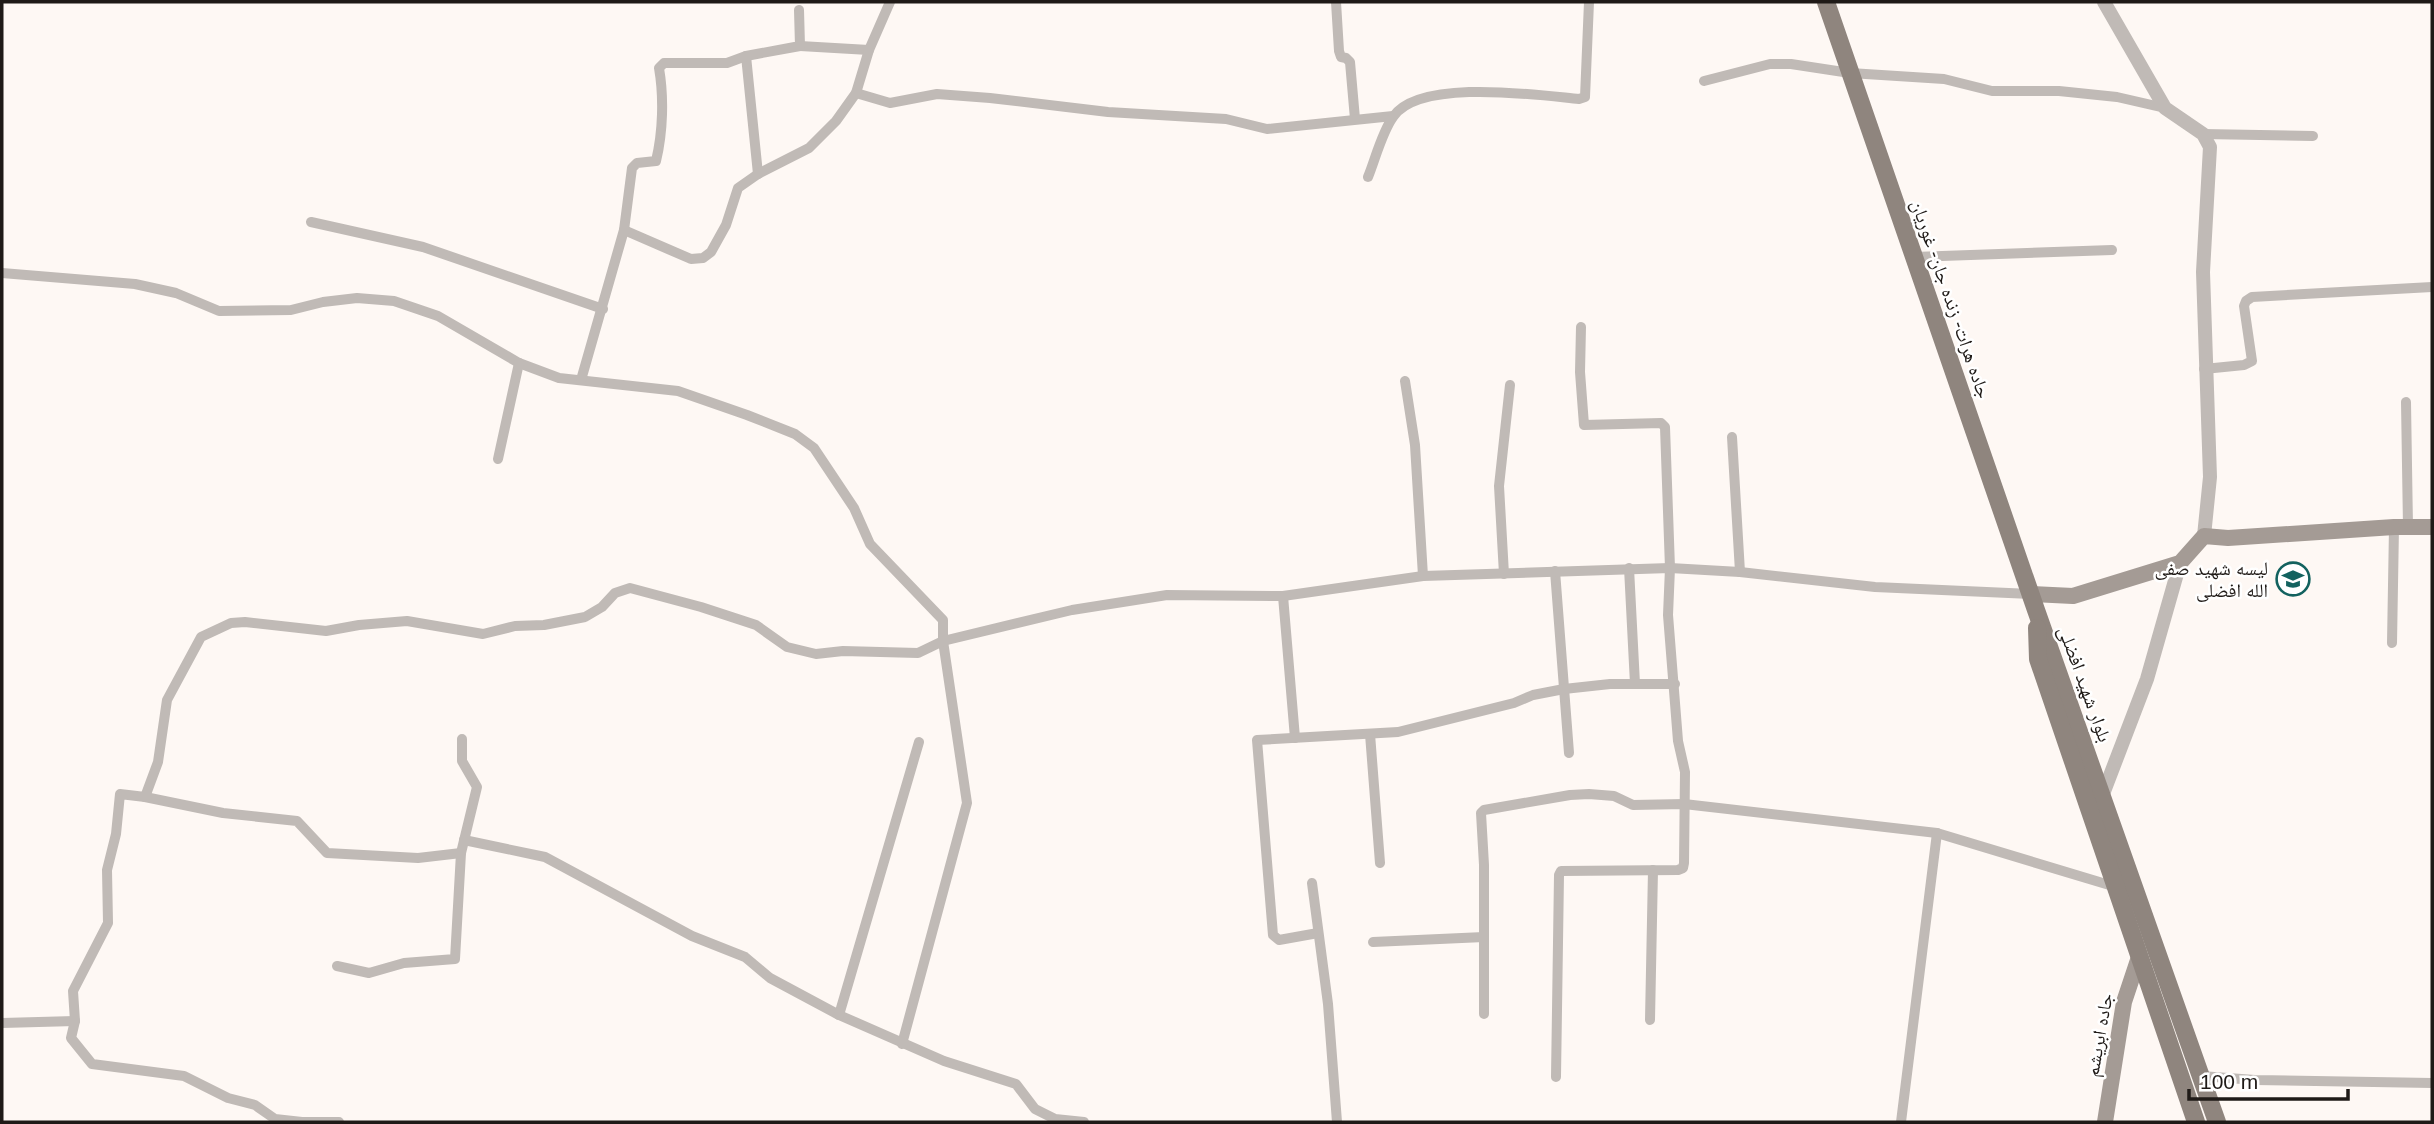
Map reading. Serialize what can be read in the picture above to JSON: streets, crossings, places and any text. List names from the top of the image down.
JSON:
{
  "streets": {
    "main road": ["جاده هرات- زنده جان- غوریان", "بلوار شهید افضلی", "جاده ابریشم"]
  },
  "crossings": [
    ["جاده هرات- زنده جان- غوریان", "بلوار شهید افضلی"],
    ["بلوار شهید افضلی", "جاده ابریشم"]
  ],
  "places": {
    "school or university": ["لیسه شهید صفی الله افضلی"]
  },
  "scale_bar": "100 m"
}
